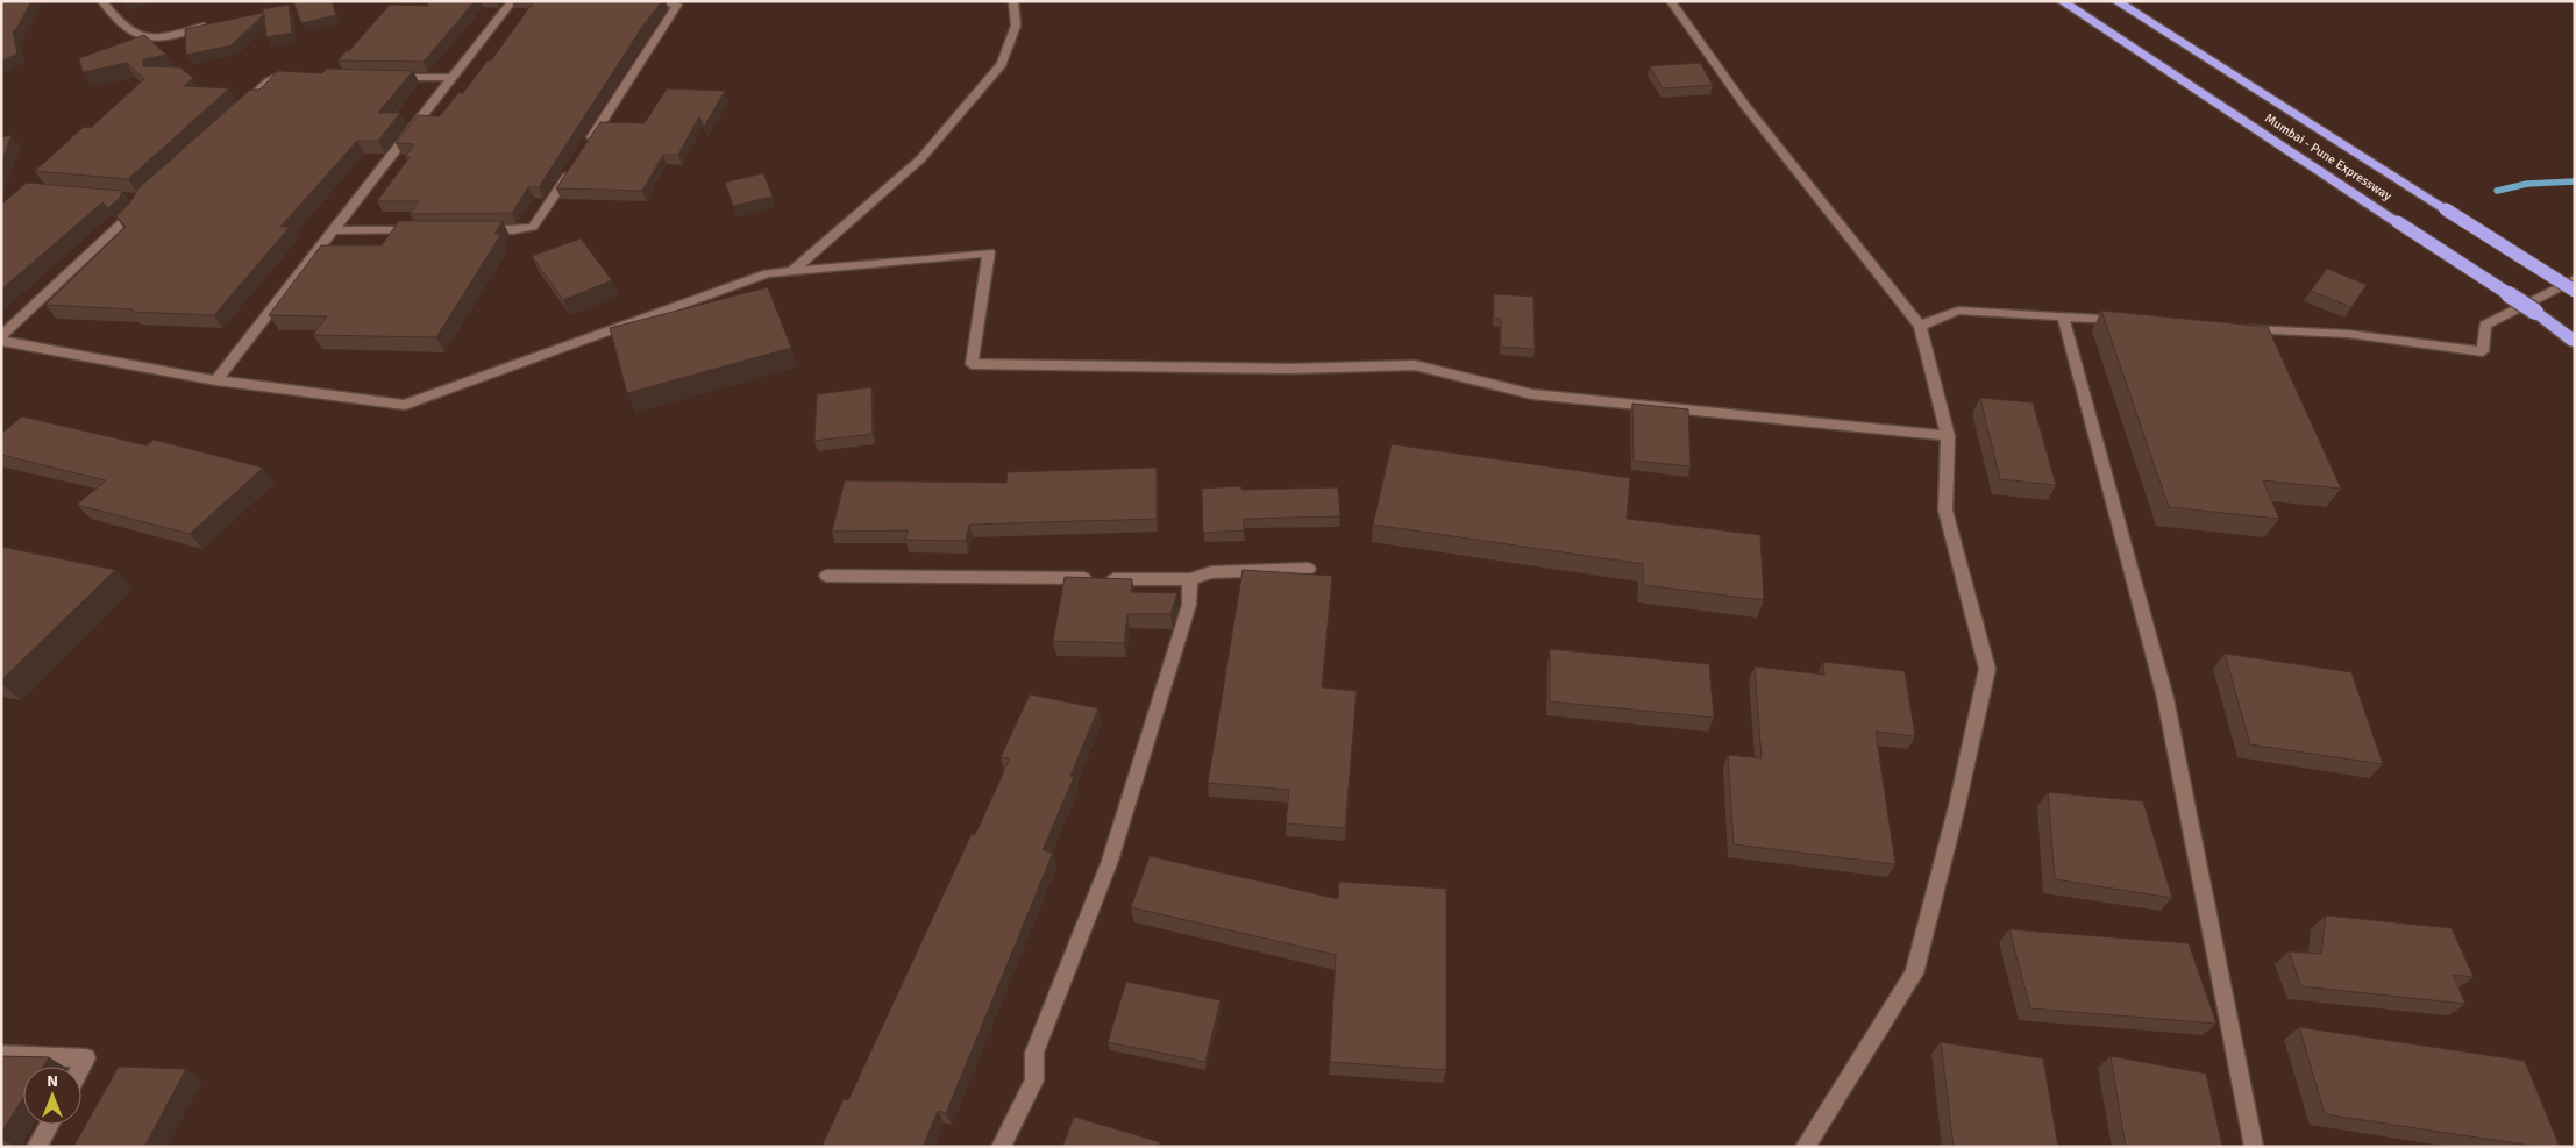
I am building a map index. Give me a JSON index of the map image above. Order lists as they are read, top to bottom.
{
  "streets": {
    "highway": ["Mumbai - Pune Expressway"]
  },
  "north": "top"
}
